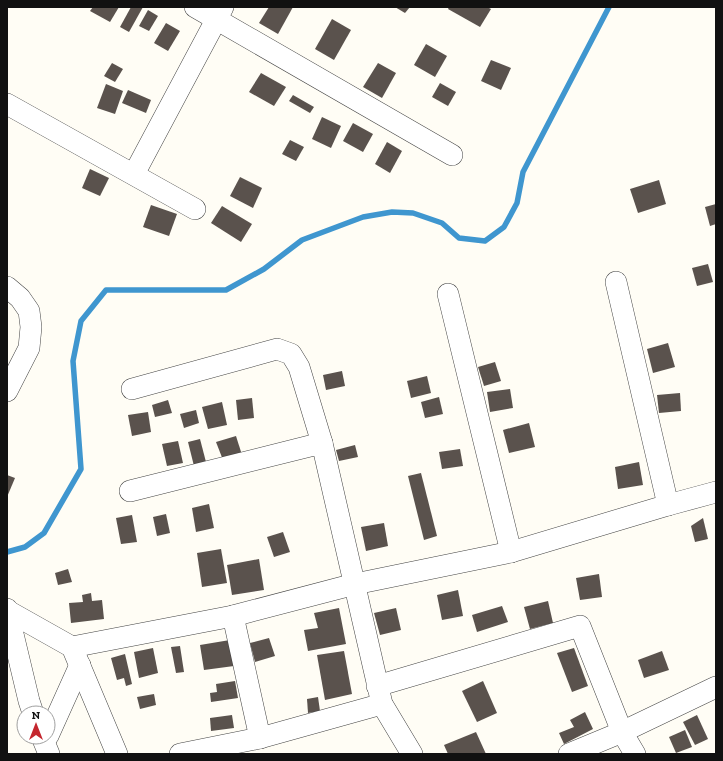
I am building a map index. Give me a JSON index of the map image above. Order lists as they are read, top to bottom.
{
  "north": "top"
}
